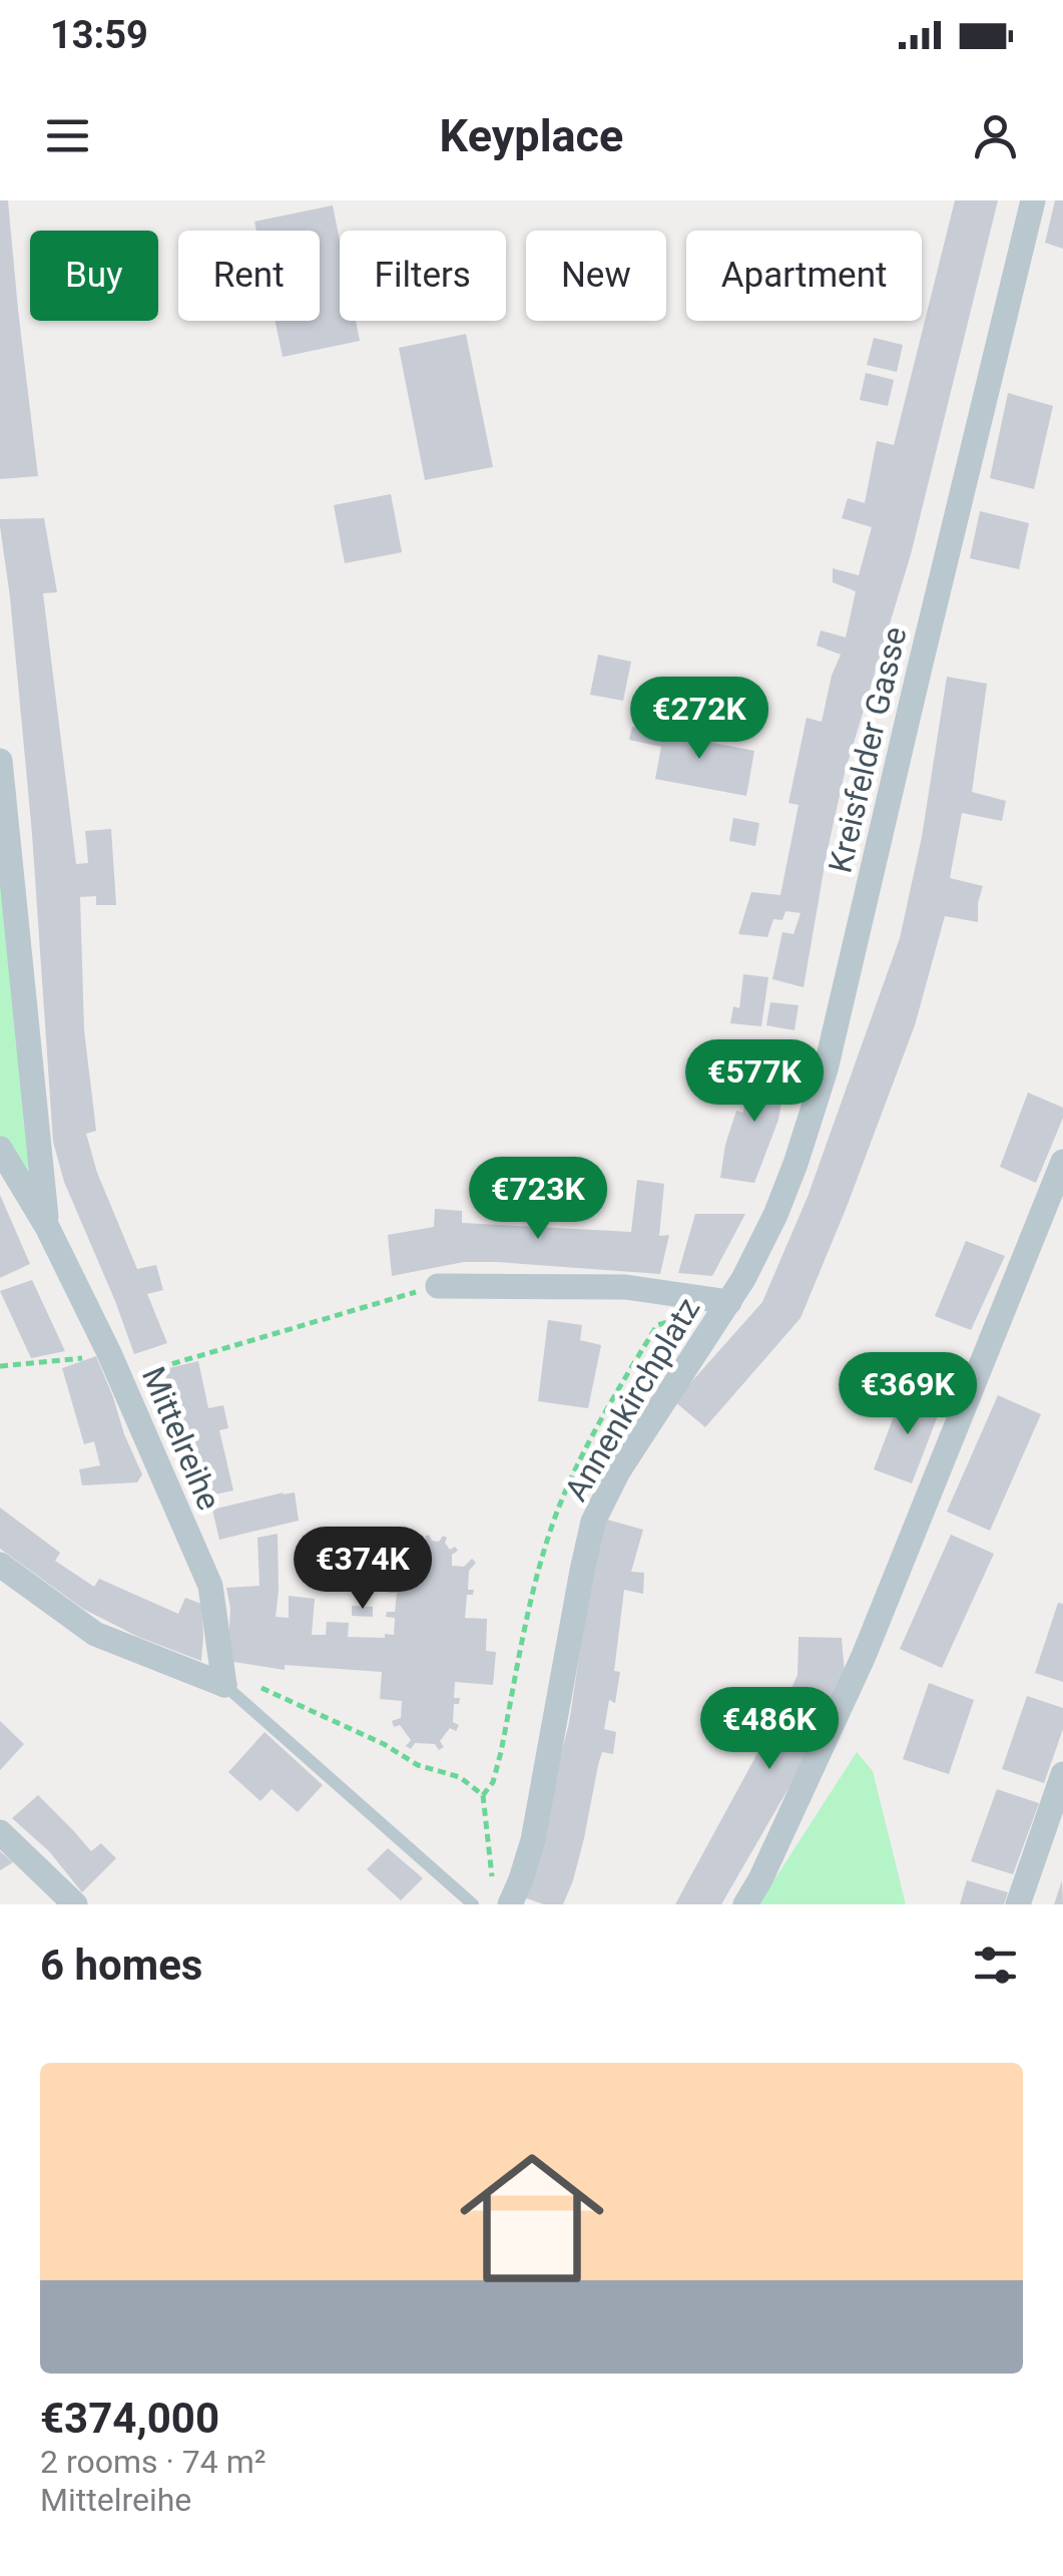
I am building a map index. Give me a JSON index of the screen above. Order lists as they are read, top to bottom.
{
  "streets": {
    "street": ["Kreisfelder Gasse", "Annenkirchplatz", "Mittelreihe"]
  },
  "crossings": [
    ["Kreisfelder Gasse", "Annenkirchplatz"]
  ],
  "page": {
    "status": "13:59",
    "header": "Keyplace",
    "chip": [
      "Buy",
      "Rent",
      "Filters",
      "New",
      "Apartment"
    ],
    "price": [
      "€272K",
      "€577K",
      "€723K",
      "€369K",
      "€374K",
      "€486K"
    ],
    "heading": "6 homes",
    "list": [
      {
        "name": "€374,000",
        "note": "2 rooms · 74 m² · Mittelreihe"
      }
    ]
  }
}
